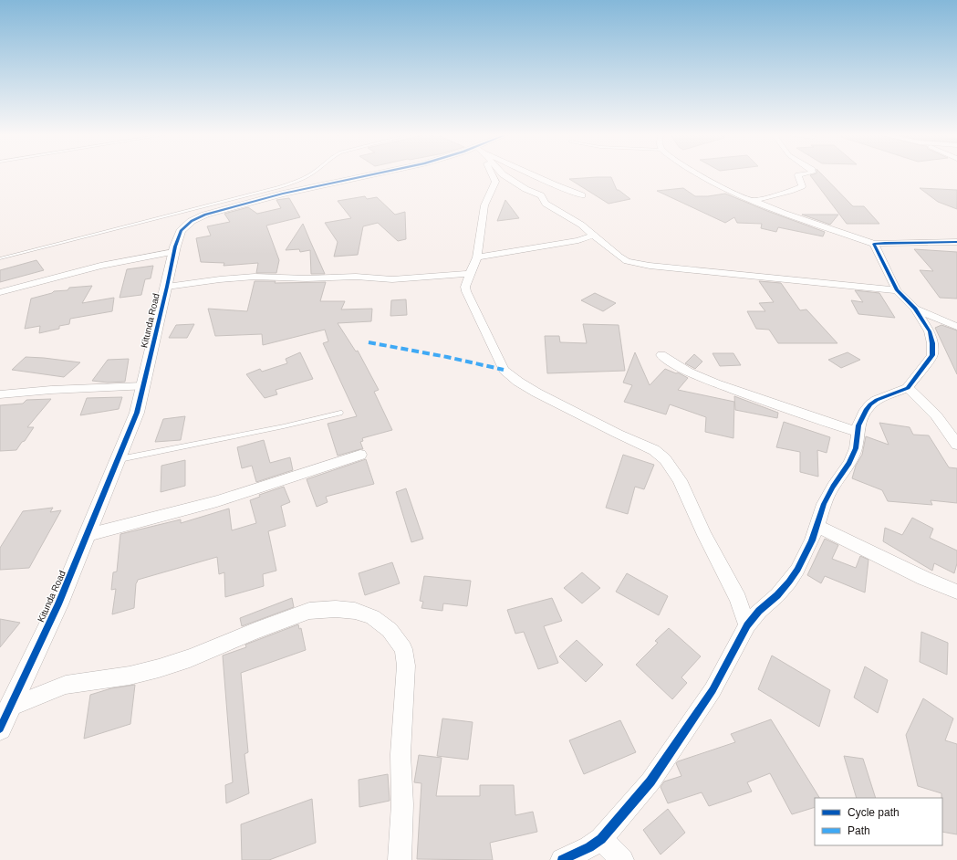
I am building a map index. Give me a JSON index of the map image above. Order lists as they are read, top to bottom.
{
  "streets": {
    "street": ["Kitunda Road"]
  },
  "legend": ["Cycle path", "Path"]
}
